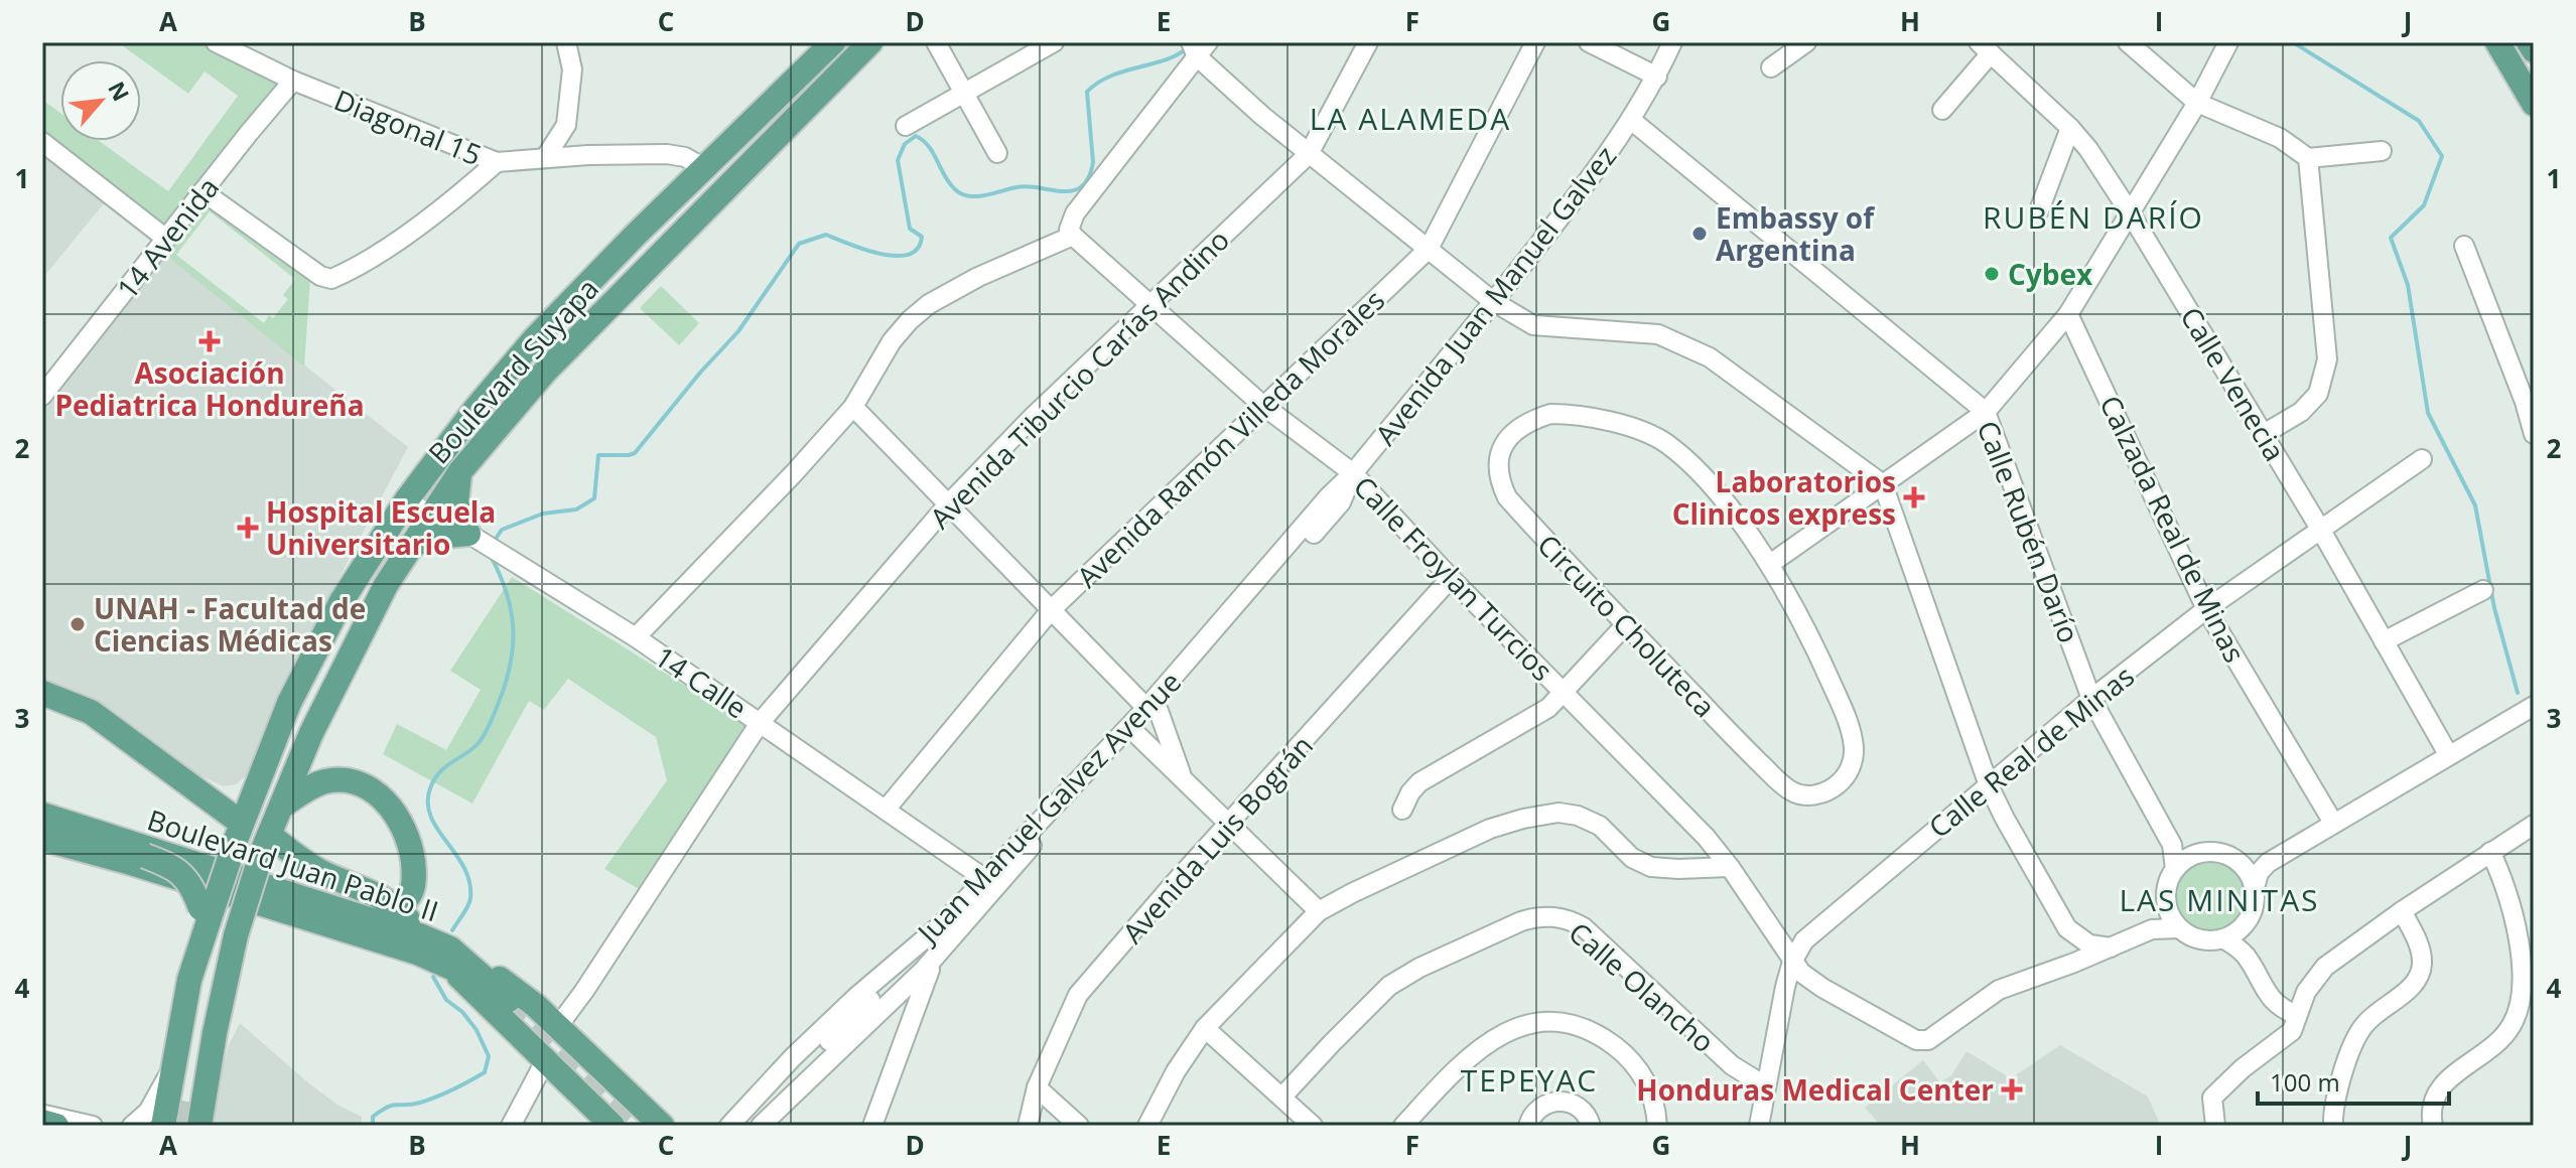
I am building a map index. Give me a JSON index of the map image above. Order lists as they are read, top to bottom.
{
  "streets": {
    "main road": ["Boulevard Suyapa", "Boulevard Juan Pablo II"],
    "street": [
      "Diagonal 15",
      "14 Avenida",
      "Avenida Juan Manuel Galvez",
      "Avenida Tiburcio Carías Andino",
      "Calle Venecia",
      "Avenida Ramón Villeda Morales",
      "Calzada Real de Minas",
      "Calle Rubén Darío",
      "Calle Froylan Turcios",
      "Circuito Choluteca",
      "14 Calle",
      "Calle Real de Minas",
      "Juan Manuel Galvez Avenue",
      "Avenida Luis Bográn",
      "Calle Olancho"
    ]
  },
  "crossings": [
    ["Diagonal 15", "14 Avenida"],
    ["Diagonal 15", "Boulevard Suyapa"],
    ["Avenida Juan Manuel Galvez", "Calle Rubén Darío"],
    ["Avenida Juan Manuel Galvez", "Calle Froylan Turcios"],
    ["Avenida Juan Manuel Galvez", "Juan Manuel Galvez Avenue"],
    ["Boulevard Suyapa", "14 Calle"],
    ["Avenida Tiburcio Carías Andino", "Calle Froylan Turcios"],
    ["Avenida Tiburcio Carías Andino", "14 Calle"],
    ["Calle Venecia", "Calle Real de Minas"],
    ["Avenida Ramón Villeda Morales", "Calle Froylan Turcios"],
    ["Avenida Ramón Villeda Morales", "14 Calle"],
    ["Calzada Real de Minas", "Calle Real de Minas"],
    ["Calle Rubén Darío", "Calle Real de Minas"],
    ["Calle Froylan Turcios", "Calle Real de Minas"],
    ["Calle Froylan Turcios", "Juan Manuel Galvez Avenue"],
    ["Calle Froylan Turcios", "Avenida Luis Bográn"],
    ["14 Calle", "Juan Manuel Galvez Avenue"],
    ["Calle Real de Minas", "Calle Olancho"]
  ],
  "districts": [
    "LA ALAMEDA",
    "RUBÉN DARÍO",
    "LAS MINITAS",
    "TEPEYAC"
  ],
  "places": {
    "other": ["Embassy of Argentina", "Cybex", "UNAH - Facultad de Ciencias Médicas"],
    "health": [
      "Asociación Pediatrica Hondureña",
      "Laboratorios Clinicos express",
      "Hospital Escuela Universitario",
      "Honduras Medical Center"
    ]
  },
  "scale_bar": "100 m",
  "north": "top right",
  "grid": {
    "columns": [
      "A",
      "B",
      "C",
      "D",
      "E",
      "F",
      "G",
      "H",
      "I",
      "J"
    ],
    "rows": [
      "1",
      "2",
      "3",
      "4"
    ]
  }
}
